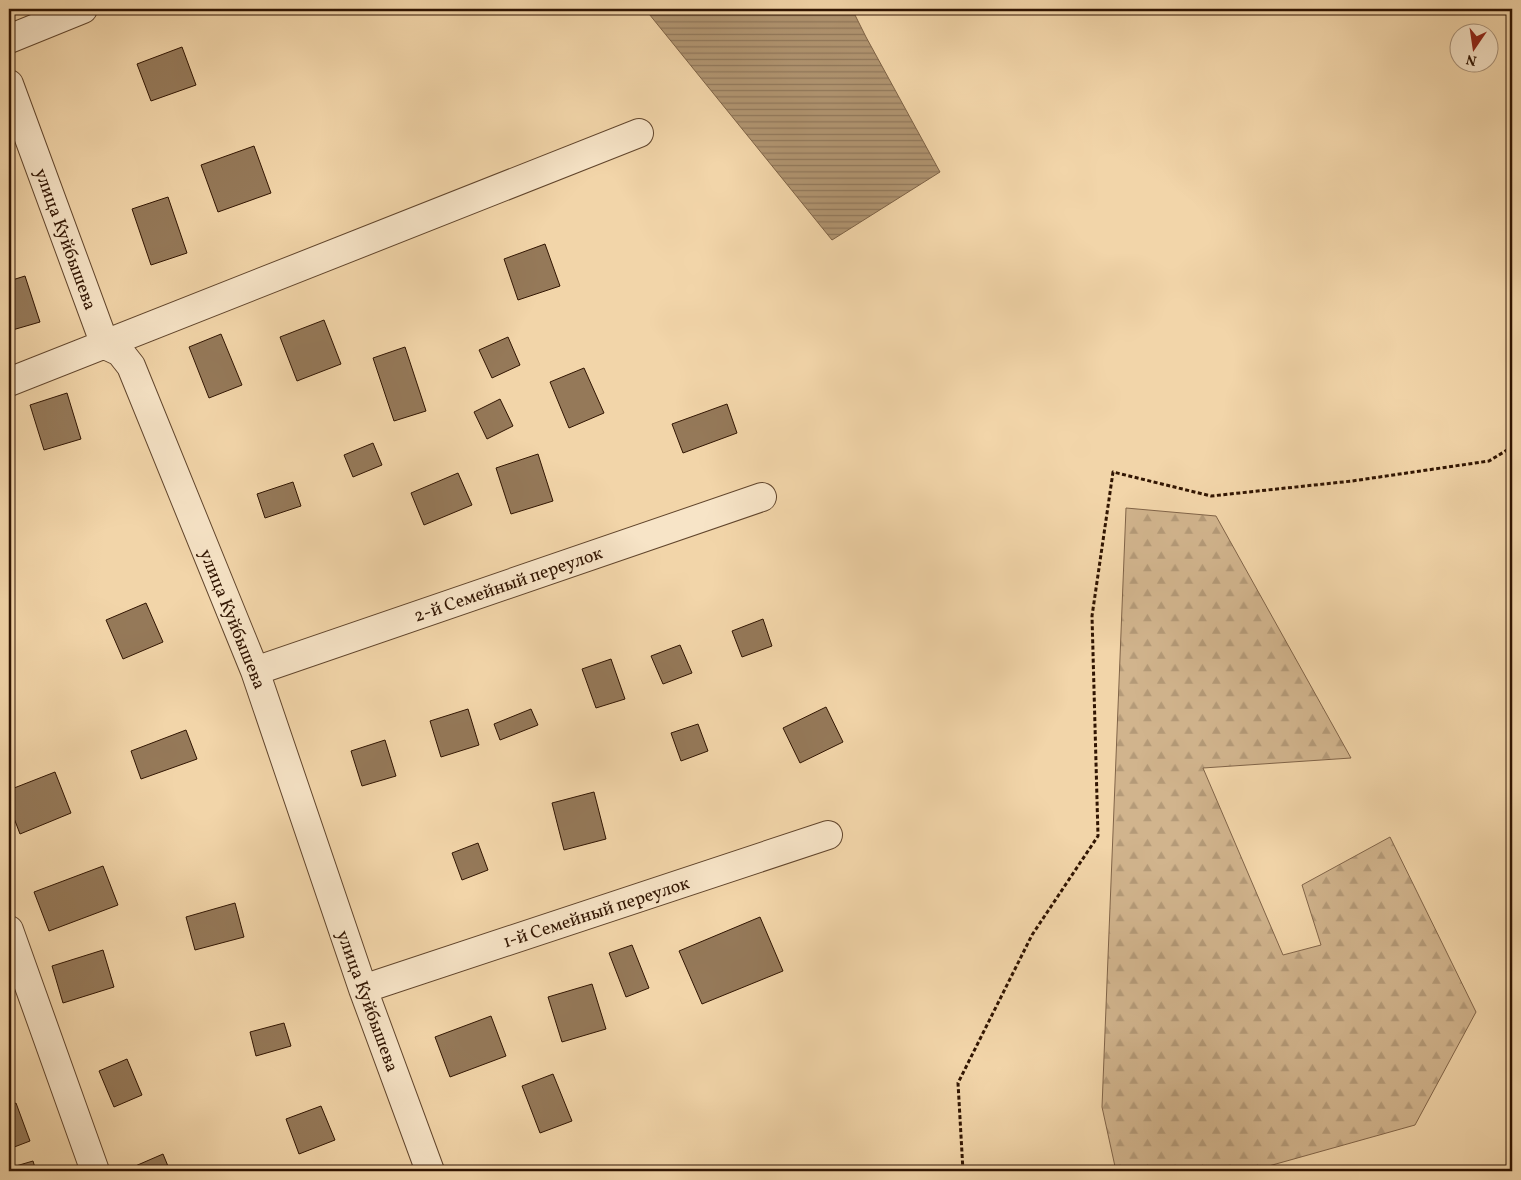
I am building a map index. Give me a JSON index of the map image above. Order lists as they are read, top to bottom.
{
  "streets": {
    "street": ["улица Куйбышева", "2-й Семейный переулок", "1-й Семейный переулок"]
  },
  "crossings": [
    ["улица Куйбышева", "2-й Семейный переулок"],
    ["улица Куйбышева", "1-й Семейный переулок"]
  ],
  "north": "bottom"
}
